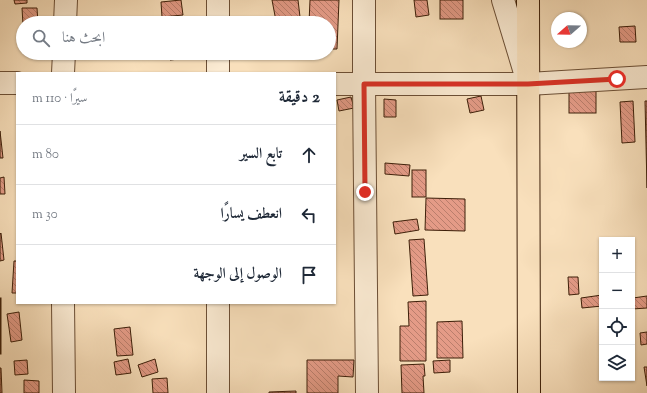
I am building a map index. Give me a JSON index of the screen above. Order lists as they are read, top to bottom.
{
  "north": "left",
  "page": {
    "search": "ابحث هنا",
    "heading": ["2 دقيقة", "سيرًا · 110 m"],
    "list": [
      ["تابع السير", "80 m"],
      ["انعطف يسارًا", "30 m"],
      "الوصول إلى الوجهة"
    ],
    "map_buttons": ["+", "−"]
  }
}
